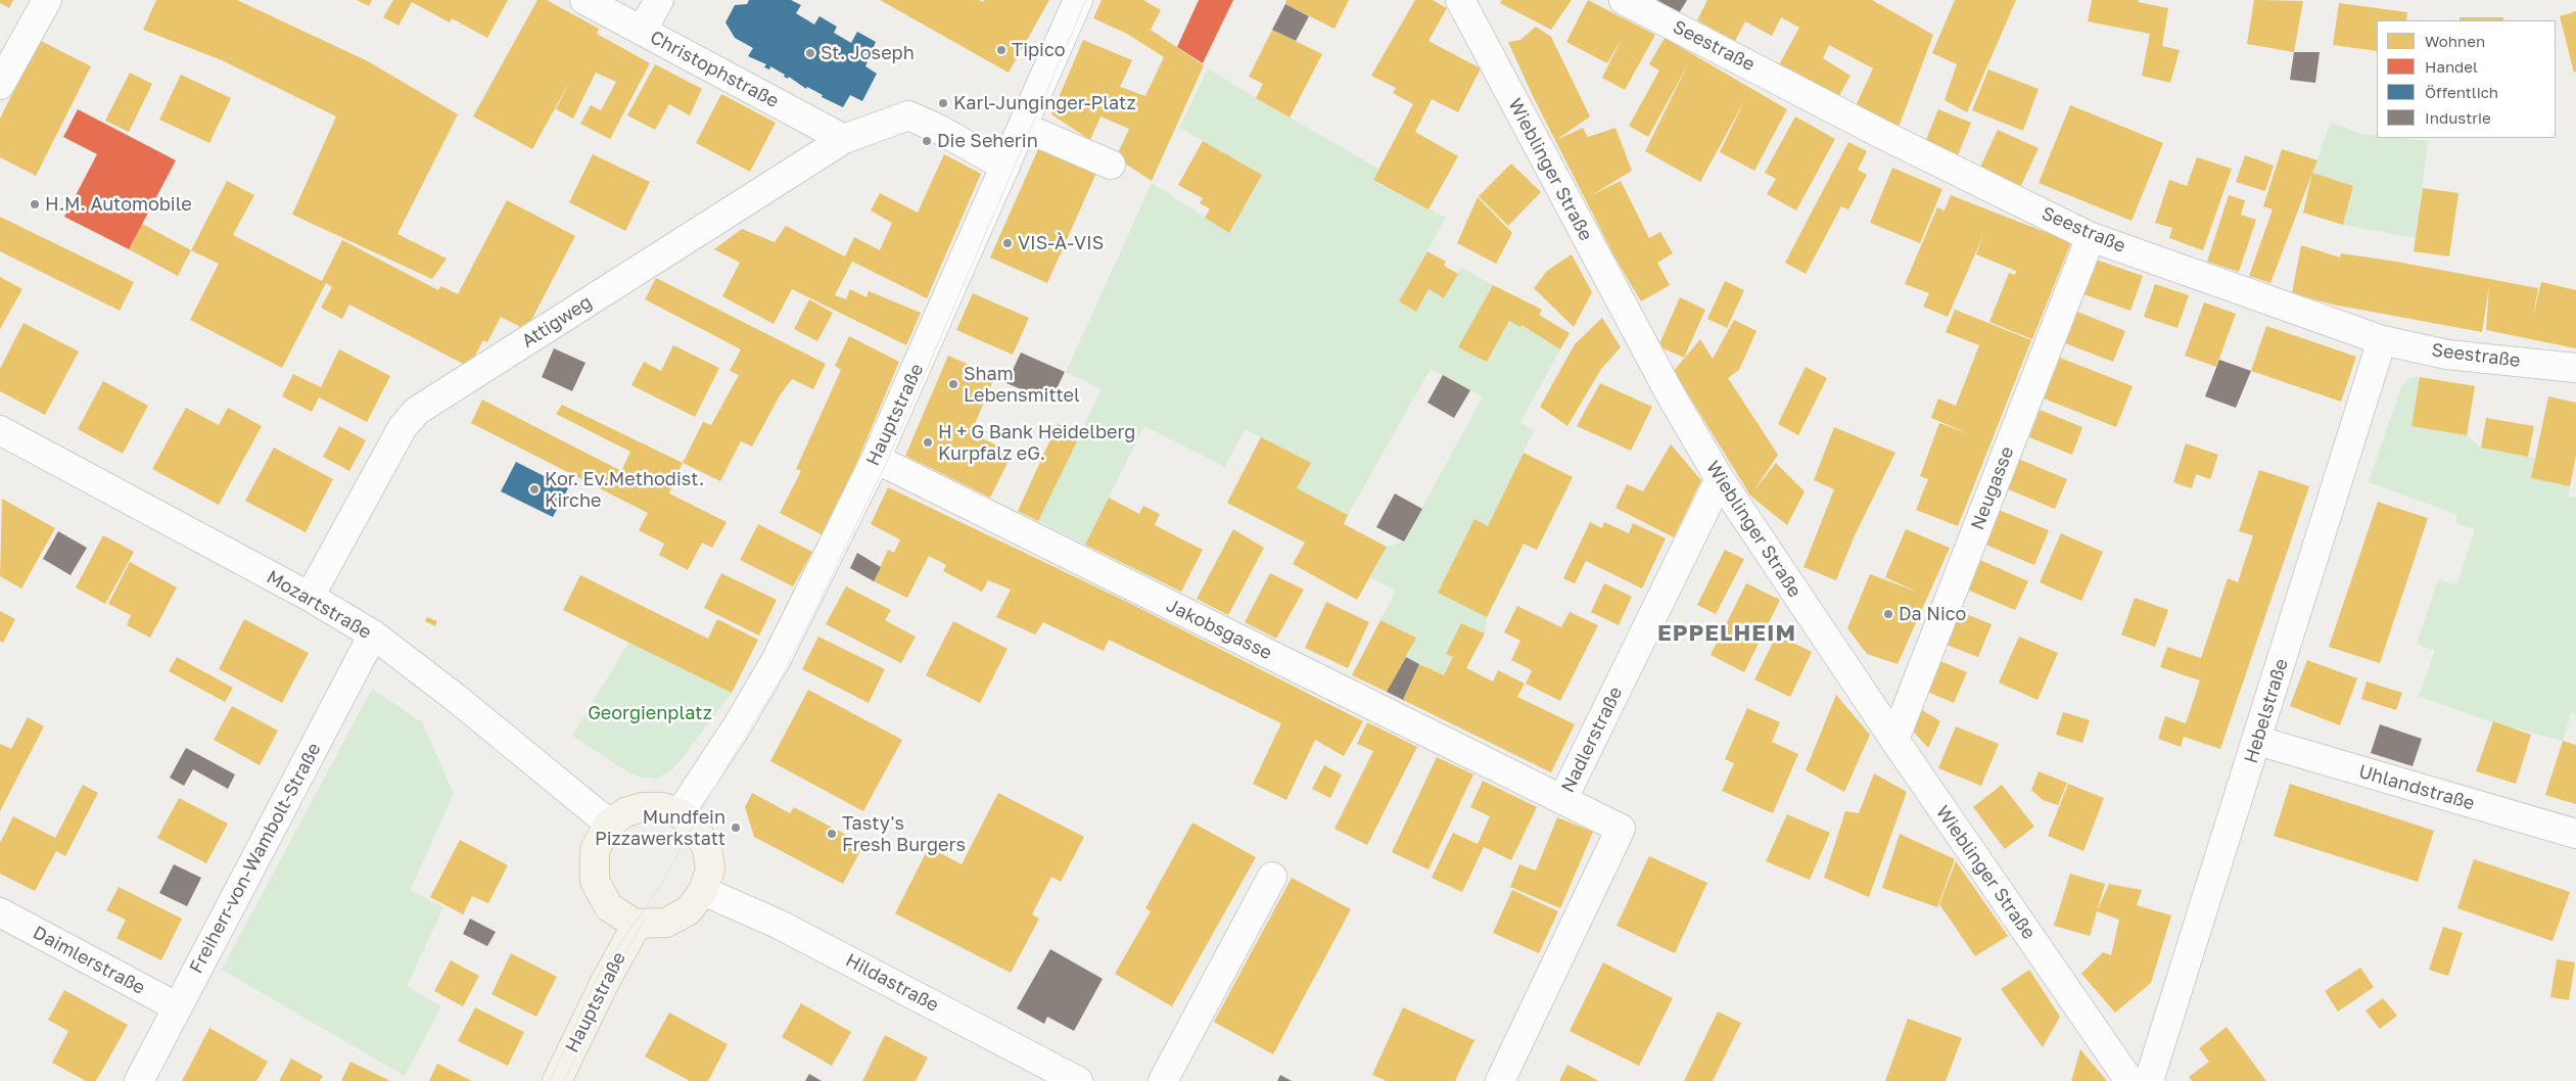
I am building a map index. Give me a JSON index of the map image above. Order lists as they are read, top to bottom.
{
  "streets": {
    "main road": ["Hauptstraße"],
    "street": [
      "Seestraße",
      "Christophstraße",
      "Wieblinger Straße",
      "Attigweg",
      "Neugasse",
      "Mozartstraße",
      "Jakobsgasse",
      "Hebelstraße",
      "Nadlerstraße",
      "Uhlandstraße",
      "Freiherr-von-Wambolt-Straße",
      "Daimlerstraße",
      "Hildastraße"
    ]
  },
  "crossings": [
    ["Seestraße", "Neugasse"],
    ["Seestraße", "Hebelstraße"],
    ["Christophstraße", "Attigweg"],
    ["Wieblinger Straße", "Neugasse"],
    ["Wieblinger Straße", "Nadlerstraße"],
    ["Attigweg", "Hauptstraße"],
    ["Attigweg", "Mozartstraße"],
    ["Hauptstraße", "Mozartstraße"],
    ["Hauptstraße", "Jakobsgasse"],
    ["Hauptstraße", "Hildastraße"],
    ["Mozartstraße", "Freiherr-von-Wambolt-Straße"],
    ["Mozartstraße", "Hildastraße"],
    ["Jakobsgasse", "Nadlerstraße"],
    ["Hebelstraße", "Uhlandstraße"],
    ["Freiherr-von-Wambolt-Straße", "Daimlerstraße"]
  ],
  "districts": ["EPPELHEIM"],
  "parks": ["Georgienplatz"],
  "places": [
    "Tipico",
    "St. Joseph",
    "Karl-Junginger-Platz",
    "Die Seherin",
    "H.M. Automobile",
    "VIS-À-VIS",
    "Sham Lebensmittel",
    "H + G Bank Heidelberg Kurpfalz eG.",
    "Kor. Ev.Methodist. Kirche",
    "Da Nico",
    "Mundfein Pizzawerkstatt",
    "Tasty's Fresh Burgers"
  ],
  "legend": [
    "Wohnen",
    "Handel",
    "Öffentlich",
    "Industrie"
  ]
}
